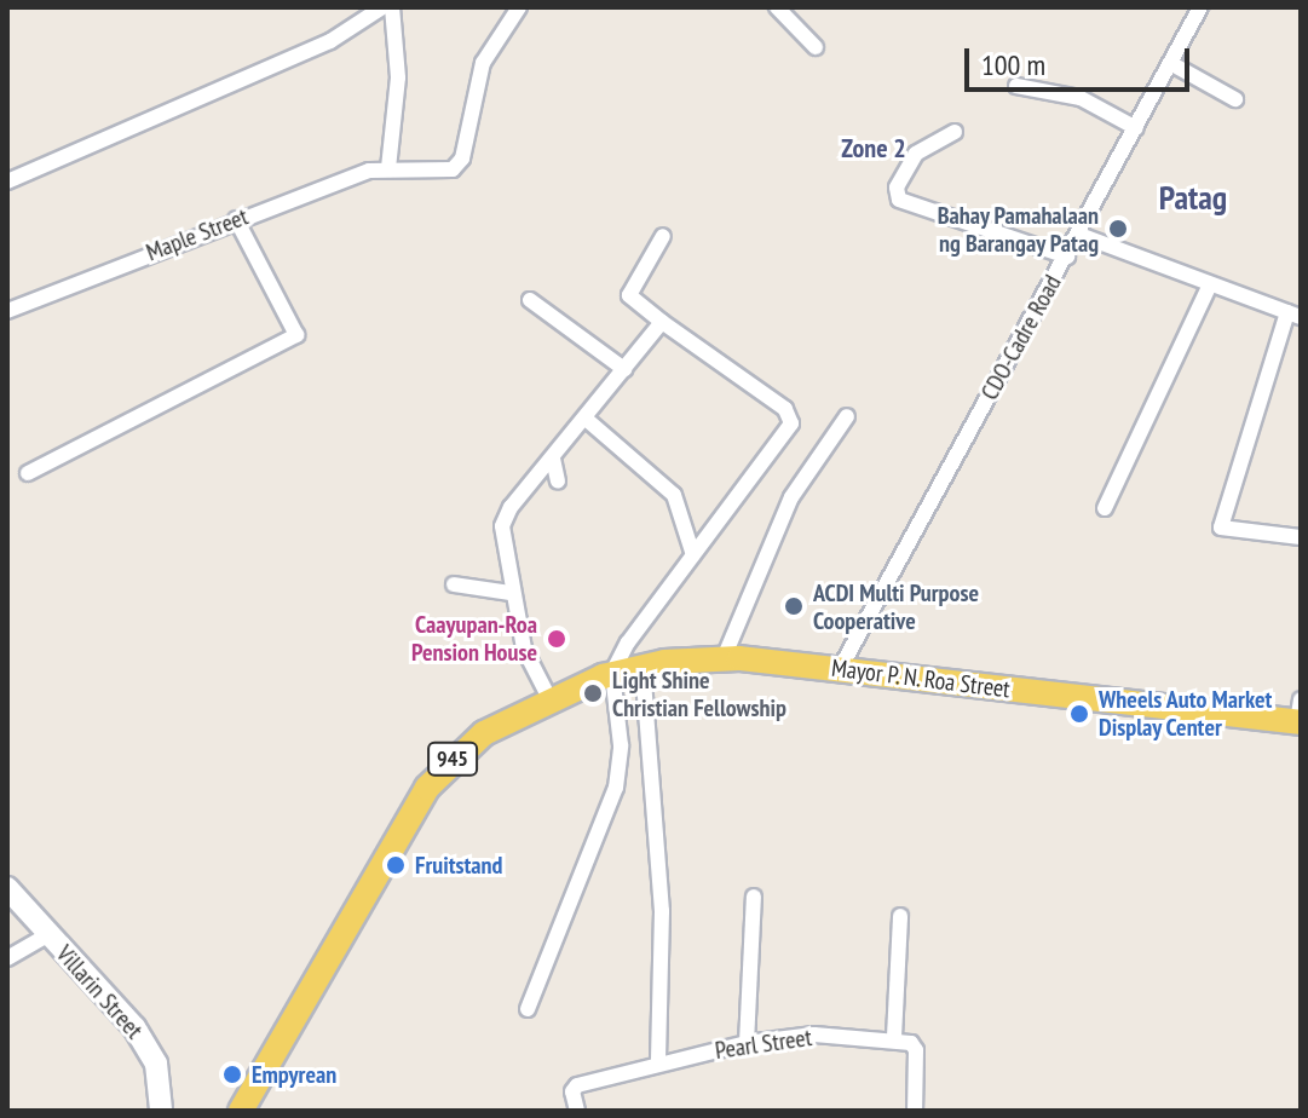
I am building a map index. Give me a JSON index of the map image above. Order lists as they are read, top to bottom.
{
  "streets": {
    "main road": ["Mayor P. N. Roa Street", "945", "Villarin Street"],
    "street": ["Maple Street", "CDO-Cadre Road", "Pearl Street"]
  },
  "crossings": [
    ["CDO-Cadre Road", "Mayor P. N. Roa Street"]
  ],
  "districts": ["Zone 2", "Patag"],
  "places": [
    "Bahay Pamahalaan ng Barangay Patag",
    "ACDI Multi Purpose Cooperative",
    "Caayupan-Roa Pension House",
    "Light Shine Christian Fellowship",
    "Wheels Auto Market Display Center",
    "Fruitstand",
    "Empyrean"
  ],
  "scale_bar": "100 m"
}
